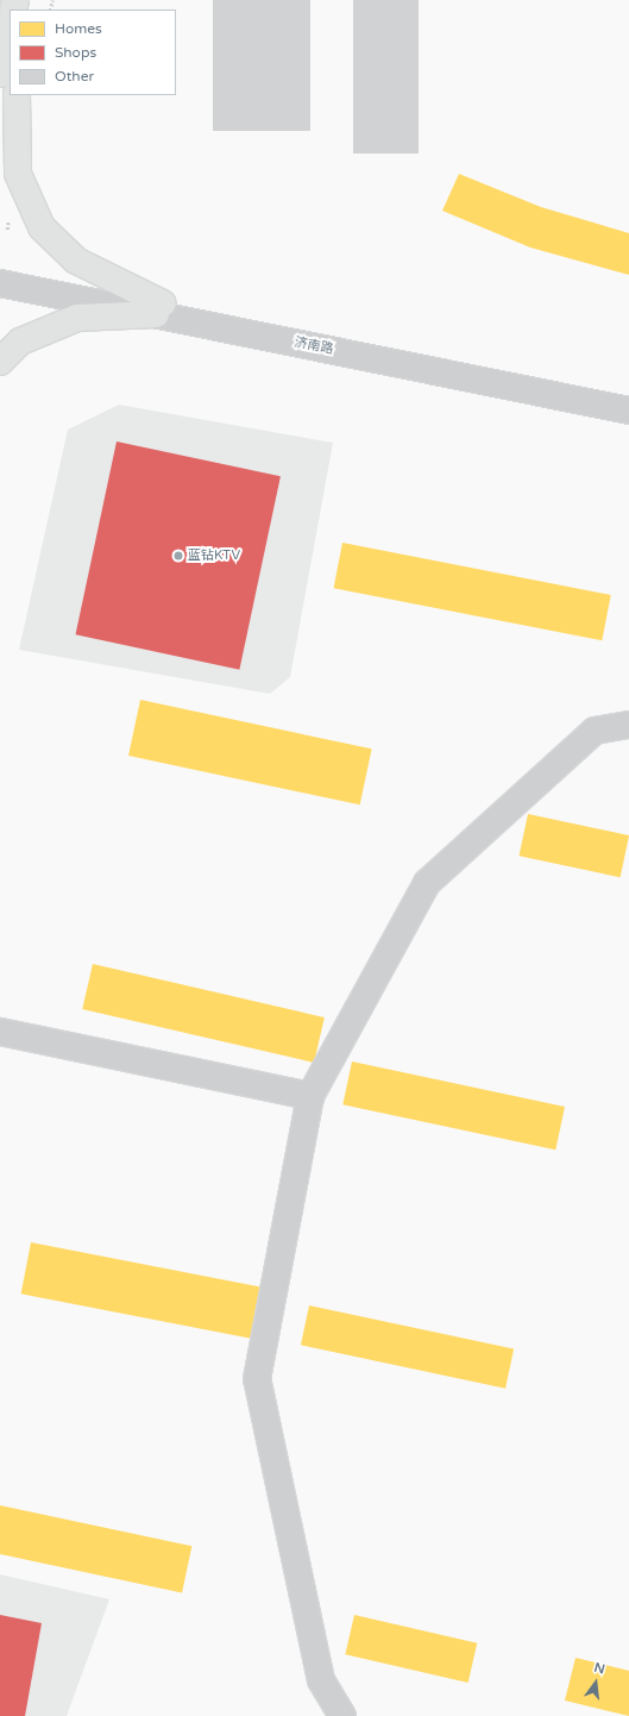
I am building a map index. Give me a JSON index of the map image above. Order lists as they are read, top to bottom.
{
  "streets": {
    "street": ["济南路"]
  },
  "places": ["蓝钻KTV"],
  "legend": ["Homes", "Shops", "Other"],
  "north": "top"
}
